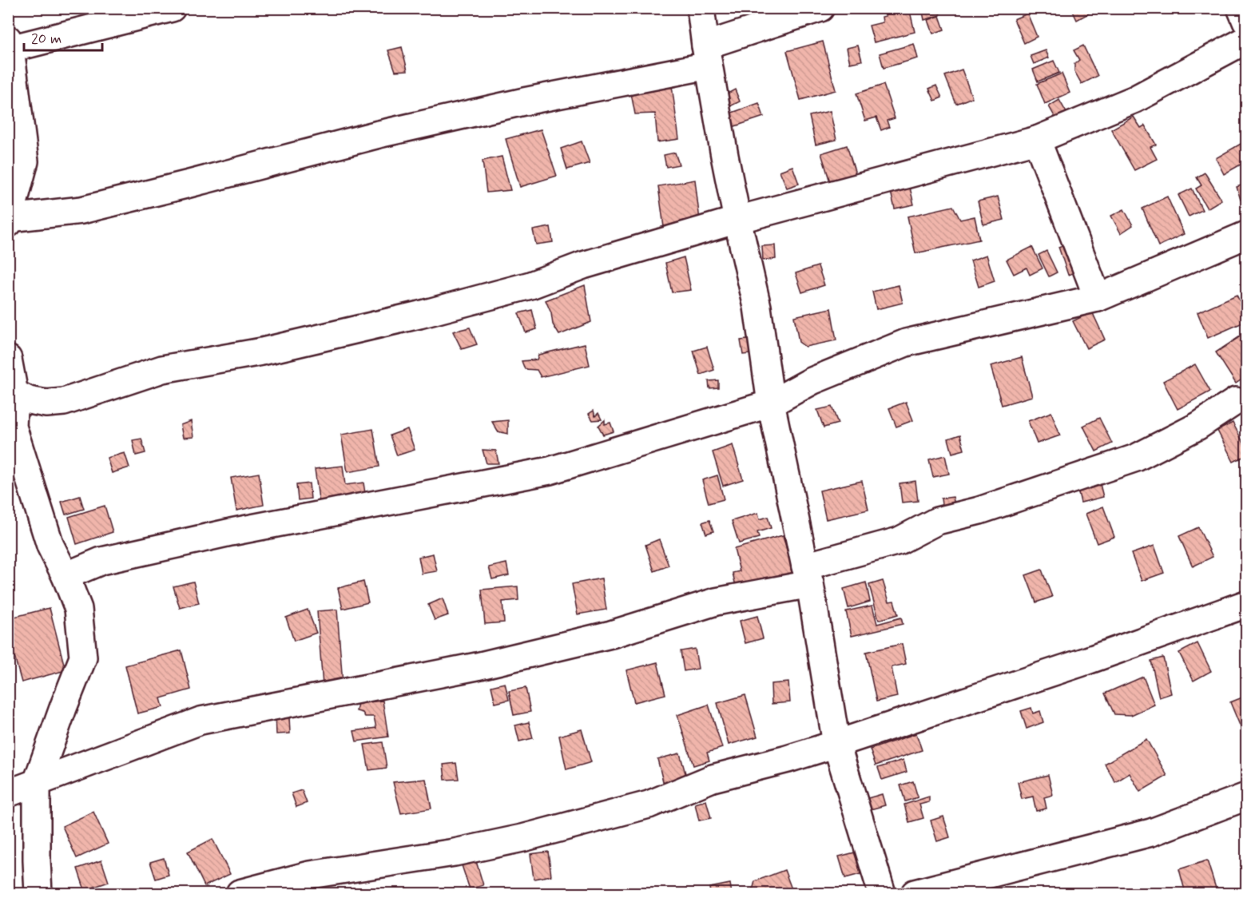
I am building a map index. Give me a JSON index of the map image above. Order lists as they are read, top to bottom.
{
  "scale_bar": "20 m"
}
